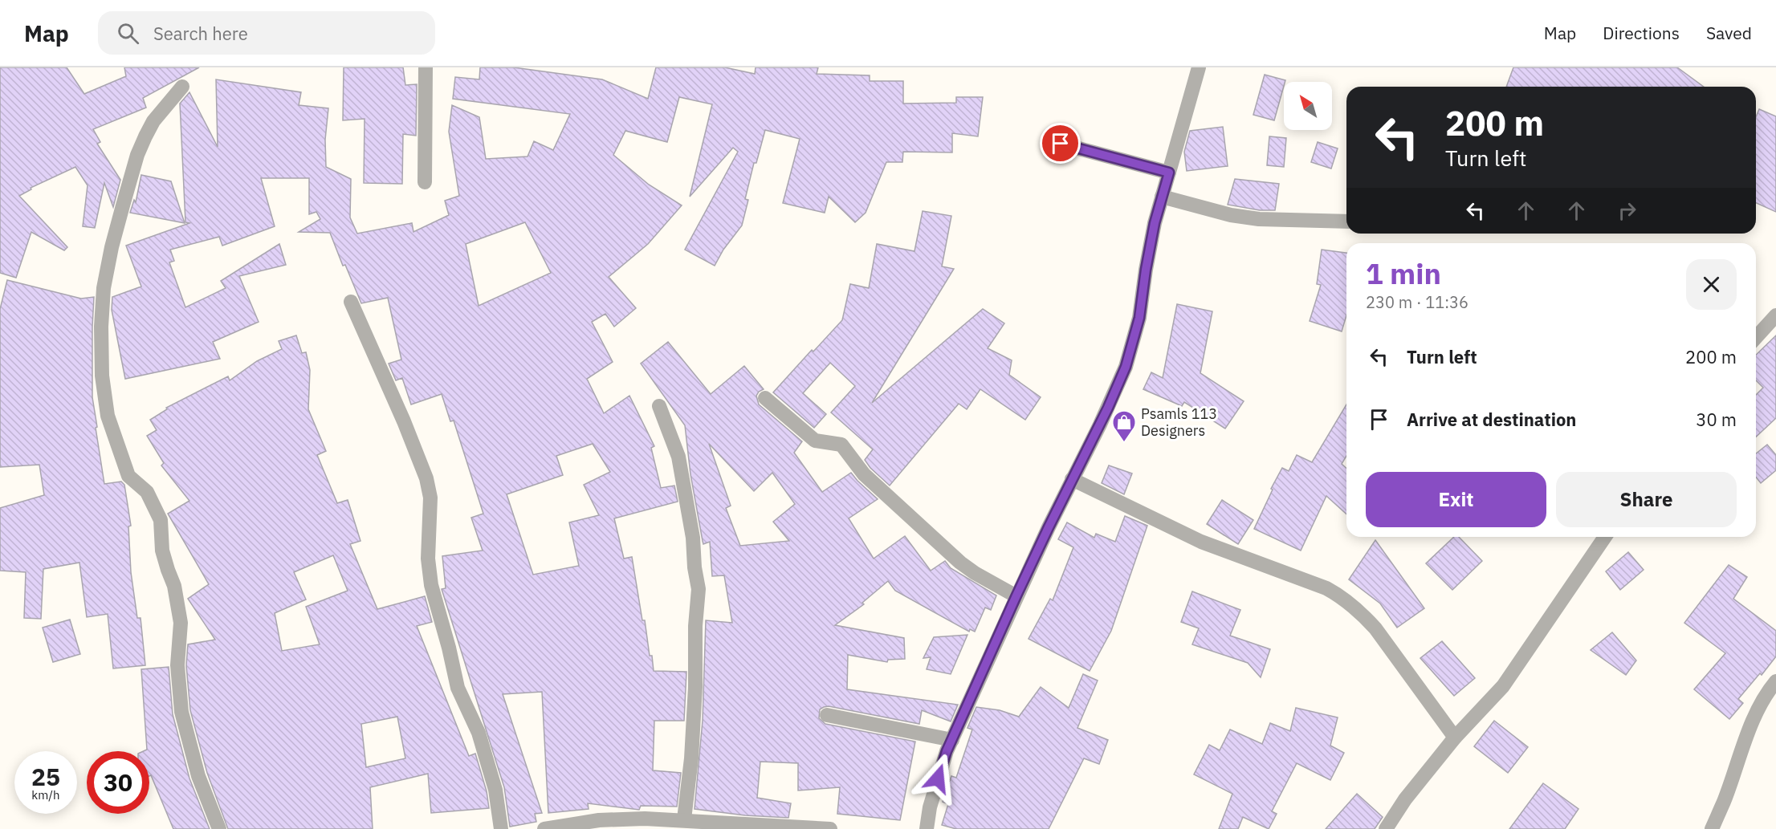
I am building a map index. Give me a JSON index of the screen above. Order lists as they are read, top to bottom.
{
  "places": {
    "shop": ["Psamls 113 Designers"]
  },
  "north": "top left",
  "page": {
    "header": "Map",
    "search": "Search here",
    "nav": ["Map", "Directions", "Saved"],
    "turn": ["200 m", "Turn left"],
    "heading": ["1 min", "230 m · 11:36"],
    "list": [
      {
        "name": "Turn left",
        "value": "200 m"
      },
      {
        "name": "Arrive at destination",
        "value": "30 m"
      }
    ],
    "buttons": ["Exit", "Share"],
    "speed": "25 km/h",
    "limit": "30"
  }
}
